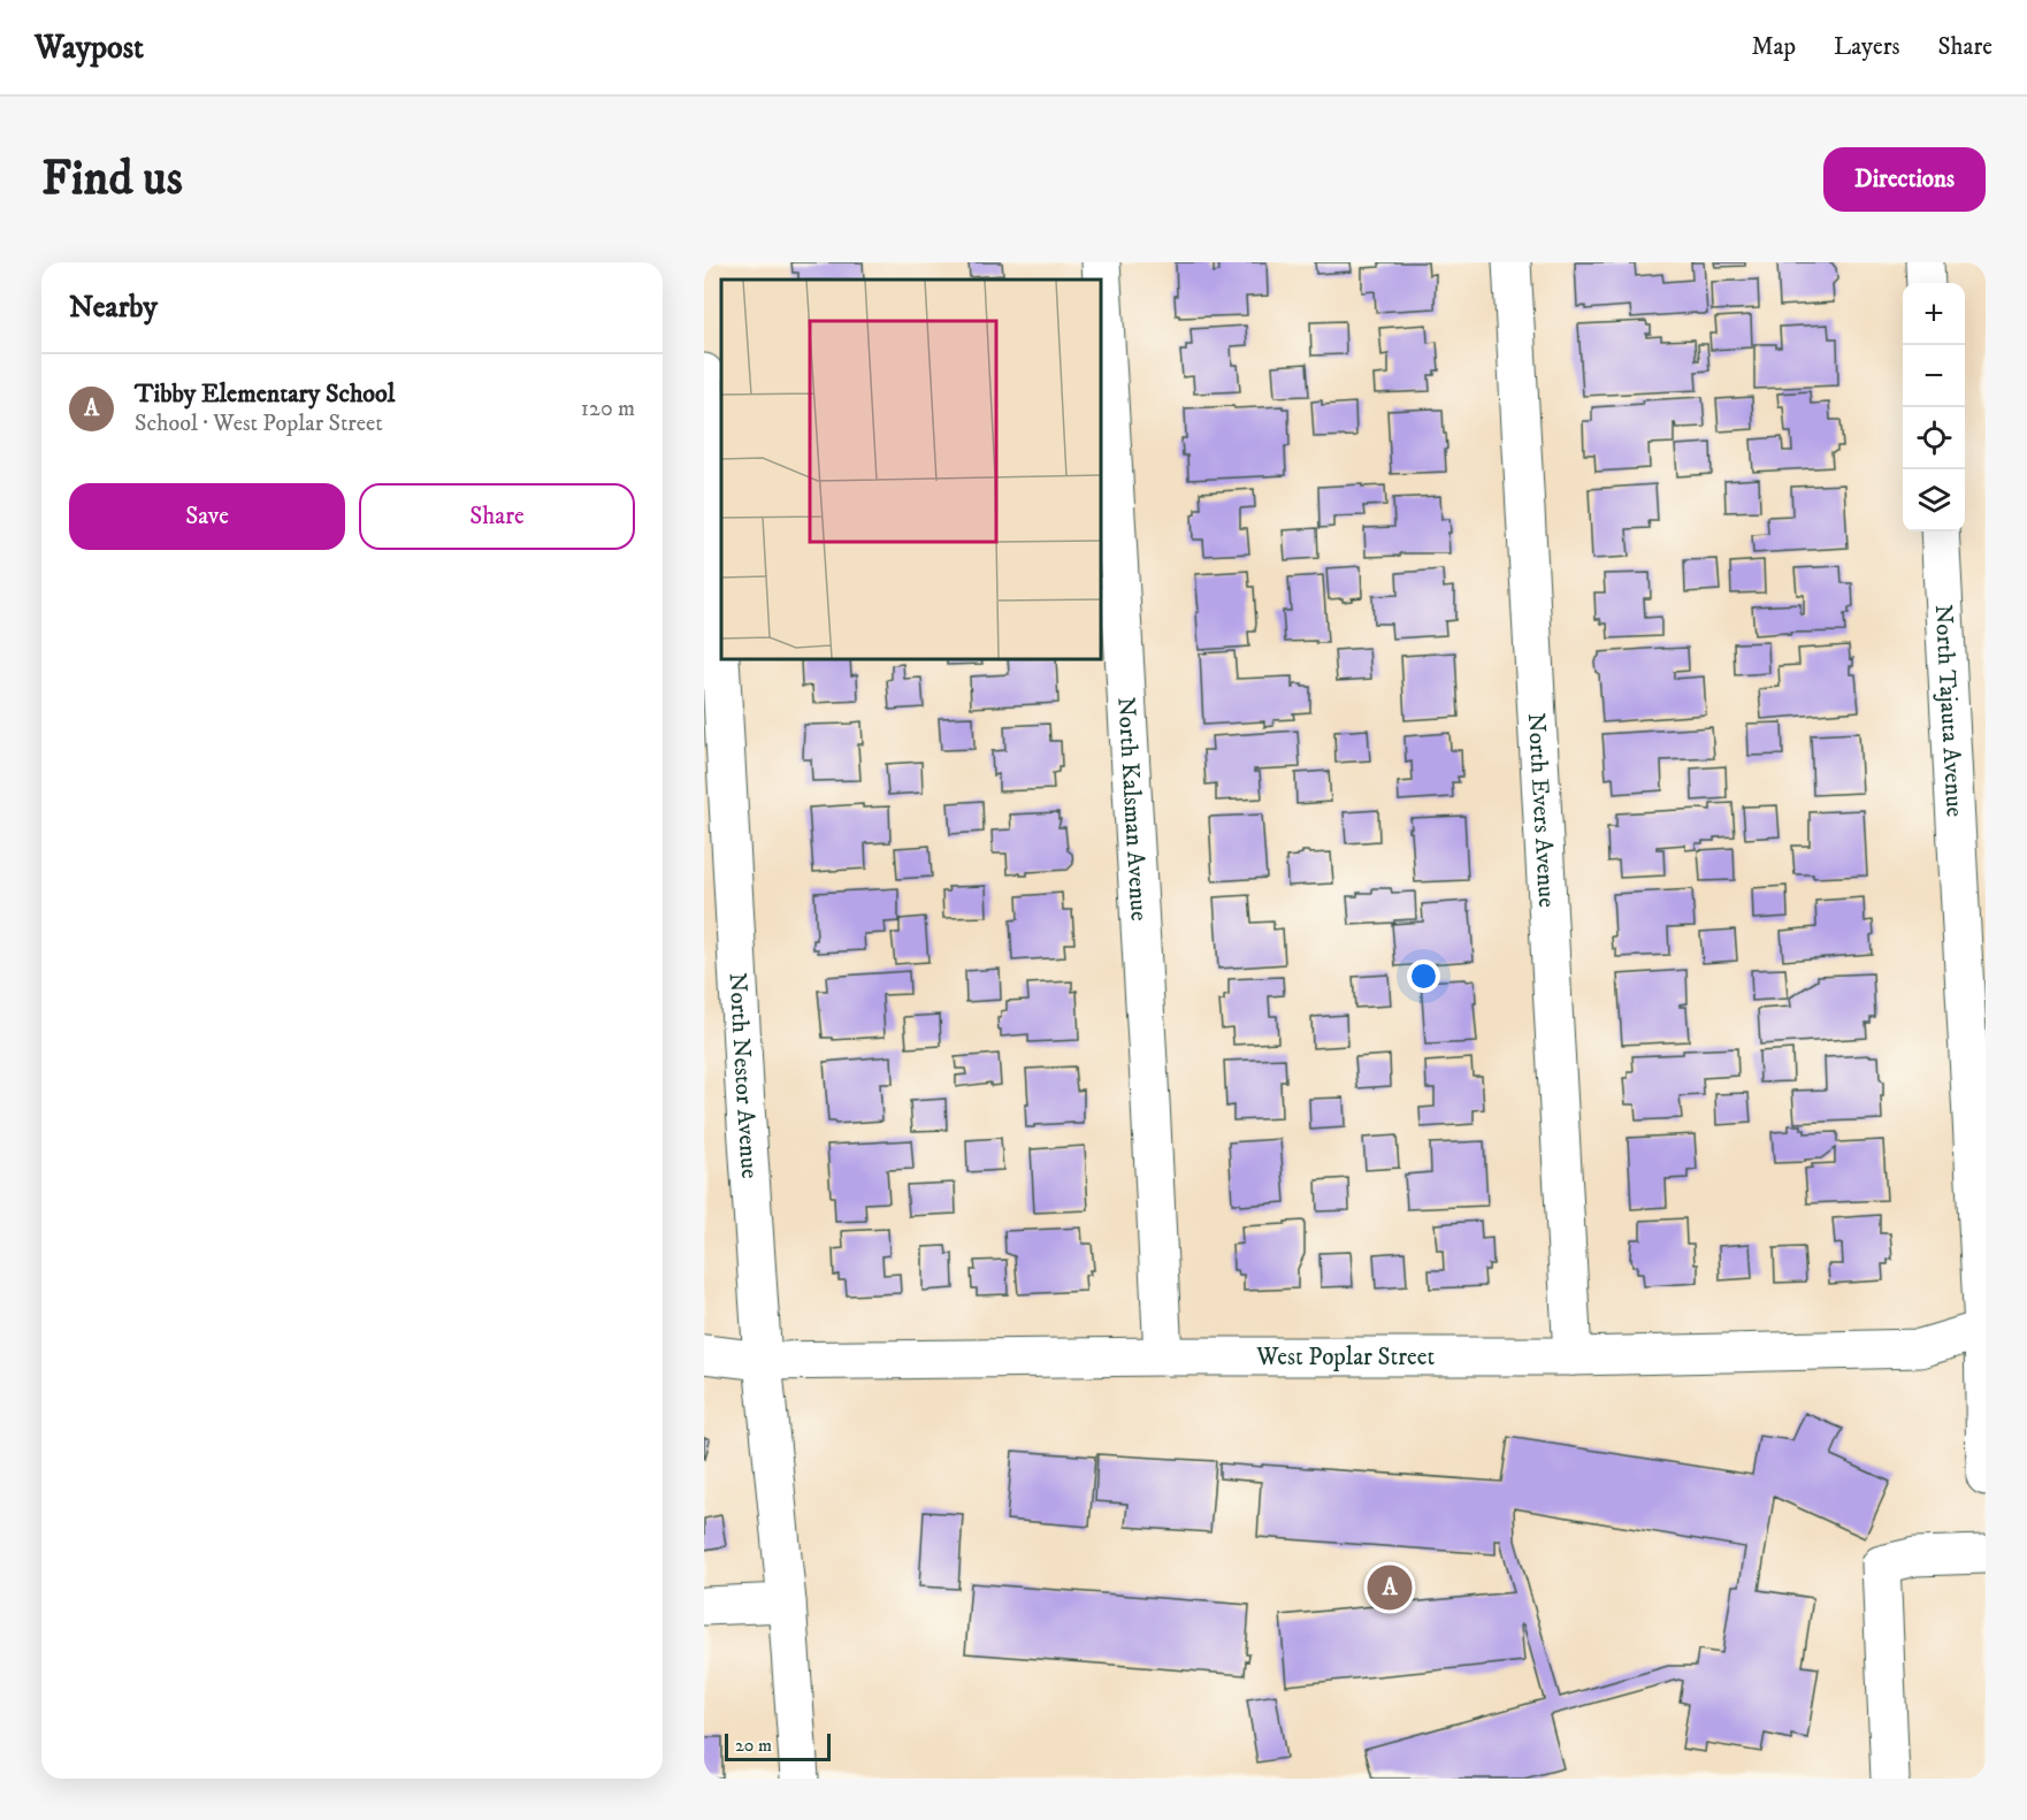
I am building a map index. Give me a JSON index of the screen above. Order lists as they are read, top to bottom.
{
  "streets": {
    "street": [
      "North Tajauta Avenue",
      "North Kalsman Avenue",
      "North Evers Avenue",
      "North Nestor Avenue",
      "West Poplar Street"
    ]
  },
  "crossings": [
    ["North Tajauta Avenue", "West Poplar Street"],
    ["North Kalsman Avenue", "West Poplar Street"],
    ["North Evers Avenue", "West Poplar Street"],
    ["North Nestor Avenue", "West Poplar Street"]
  ],
  "scale_bar": "20 m",
  "page": {
    "header": "Waypost",
    "nav": ["Map", "Layers", "Share"],
    "buttons": [
      "Directions",
      ["Save", "Share"]
    ],
    "title": "Find us",
    "heading": "Nearby",
    "map_buttons": ["+", "−"],
    "list": [
      {
        "mark": "A",
        "name": "Tibby Elementary School",
        "note": "School · West Poplar Street",
        "value": "120 m"
      }
    ],
    "pins": "A",
    "scale": "20 m"
  }
}
